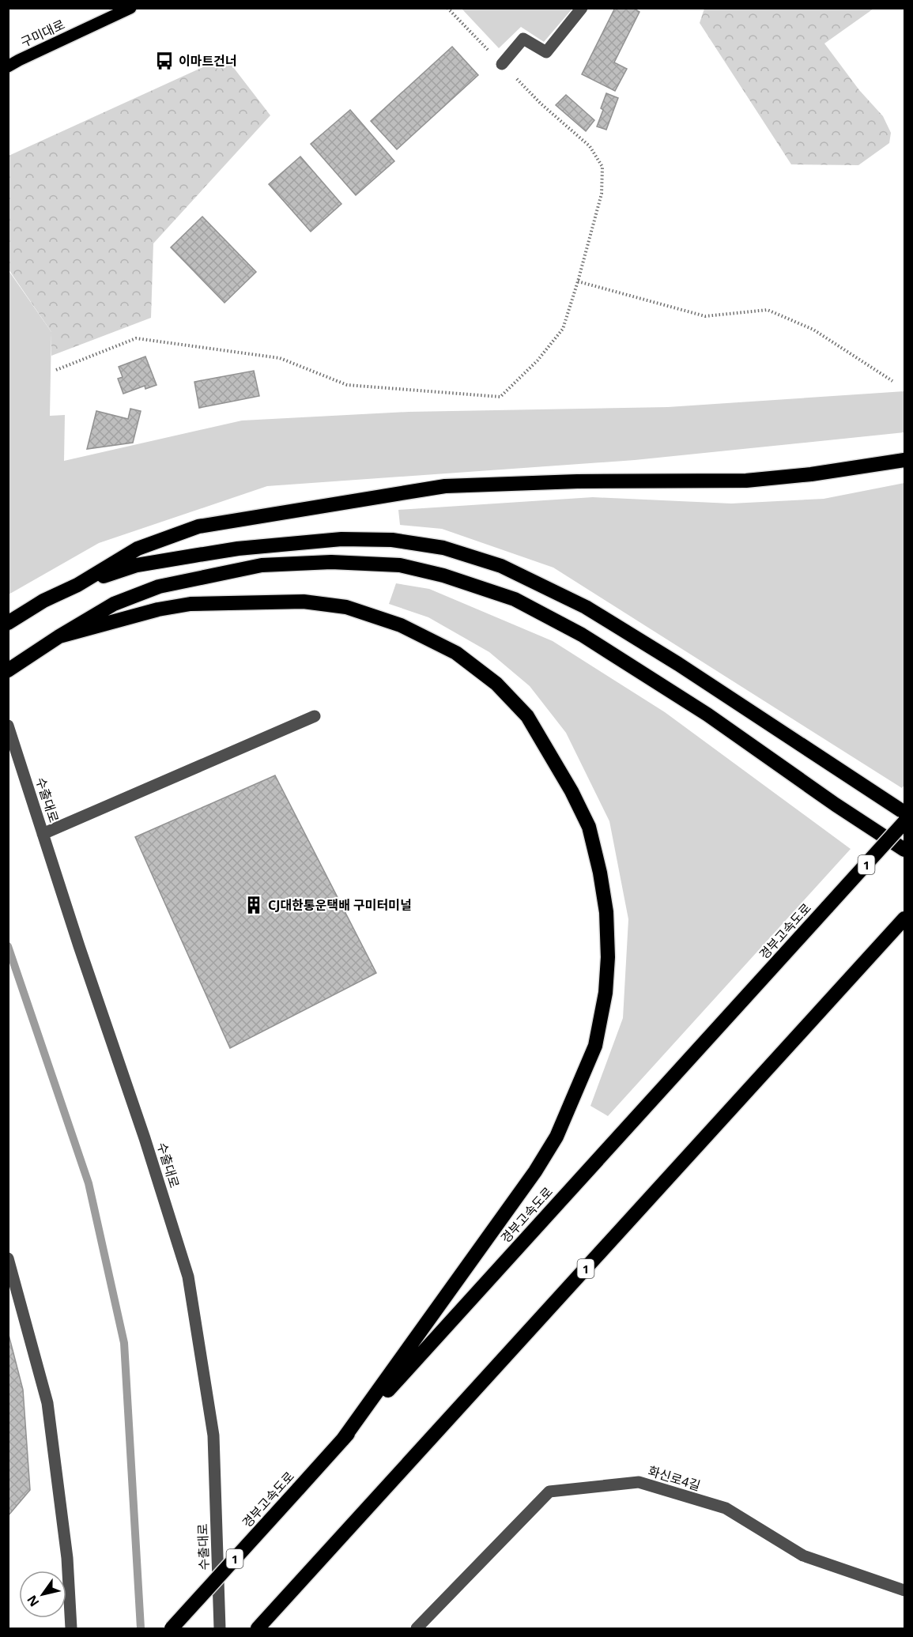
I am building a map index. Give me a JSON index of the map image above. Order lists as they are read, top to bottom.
{
  "streets": {
    "highway": ["1", "경부고속도로"],
    "main road": ["구미대로"],
    "street": ["수출대로", "화신로4길"]
  },
  "places": {
    "bus stop": ["이마트건너"],
    "building": ["CJ대한통운택배 구미터미널"]
  },
  "north": "bottom left"
}
